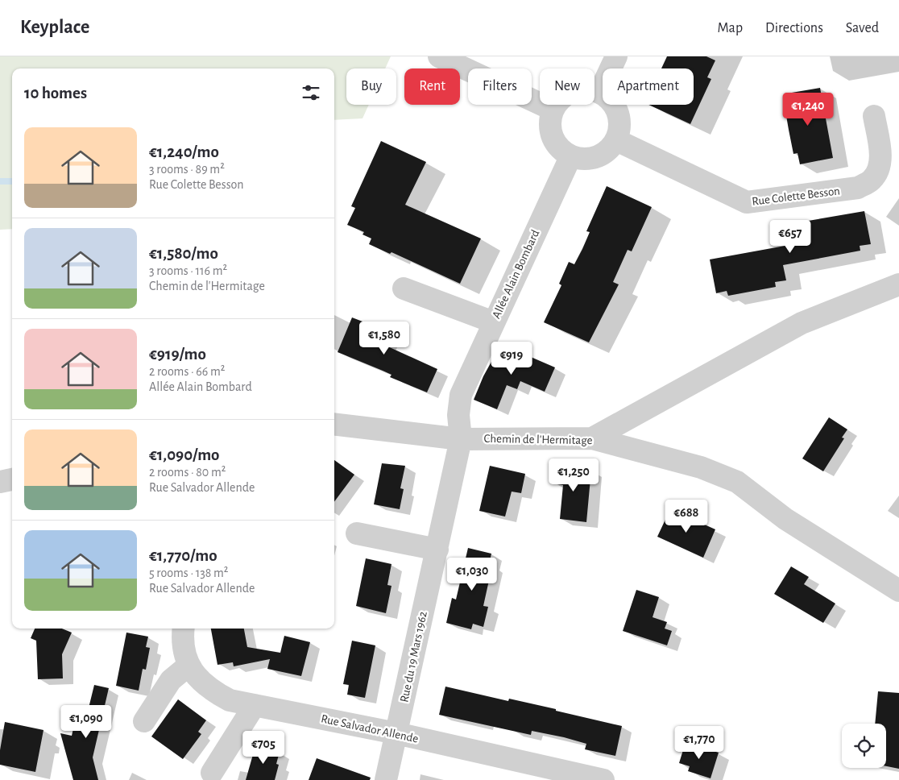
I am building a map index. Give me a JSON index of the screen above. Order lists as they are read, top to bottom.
{
  "streets": {
    "street": [
      "Rue Colette Besson",
      "Allée Alain Bombard",
      "Chemin de l'Hermitage",
      "Rue du 19 Mars 1962",
      "Rue Salvador Allende"
    ]
  },
  "crossings": [
    ["Rue Colette Besson", "Allée Alain Bombard"],
    ["Allée Alain Bombard", "Chemin de l'Hermitage"],
    ["Allée Alain Bombard", "Rue du 19 Mars 1962"],
    ["Chemin de l'Hermitage", "Rue du 19 Mars 1962"],
    ["Rue du 19 Mars 1962", "Rue Salvador Allende"]
  ],
  "page": {
    "header": "Keyplace",
    "nav": ["Map", "Directions", "Saved"],
    "chip": [
      "Buy",
      "Rent",
      "Filters",
      "New",
      "Apartment"
    ],
    "heading": "10 homes",
    "price": [
      "€1,240",
      "€657",
      "€1,580",
      "€919",
      "€1,250",
      "€688",
      "€1,030",
      "€1,090",
      "€1,770",
      "€705"
    ],
    "list": [
      {
        "name": "€1,240/mo",
        "note": "3 rooms · 89 m² · Rue Colette Besson"
      },
      {
        "name": "€1,580/mo",
        "note": "3 rooms · 116 m² · Chemin de l'Hermitage"
      },
      {
        "name": "€919/mo",
        "note": "2 rooms · 66 m² · Allée Alain Bombard"
      },
      {
        "name": "€1,090/mo",
        "note": "2 rooms · 80 m² · Rue Salvador Allende"
      },
      {
        "name": "€1,770/mo",
        "note": "5 rooms · 138 m² · Rue Salvador Allende"
      }
    ]
  }
}
